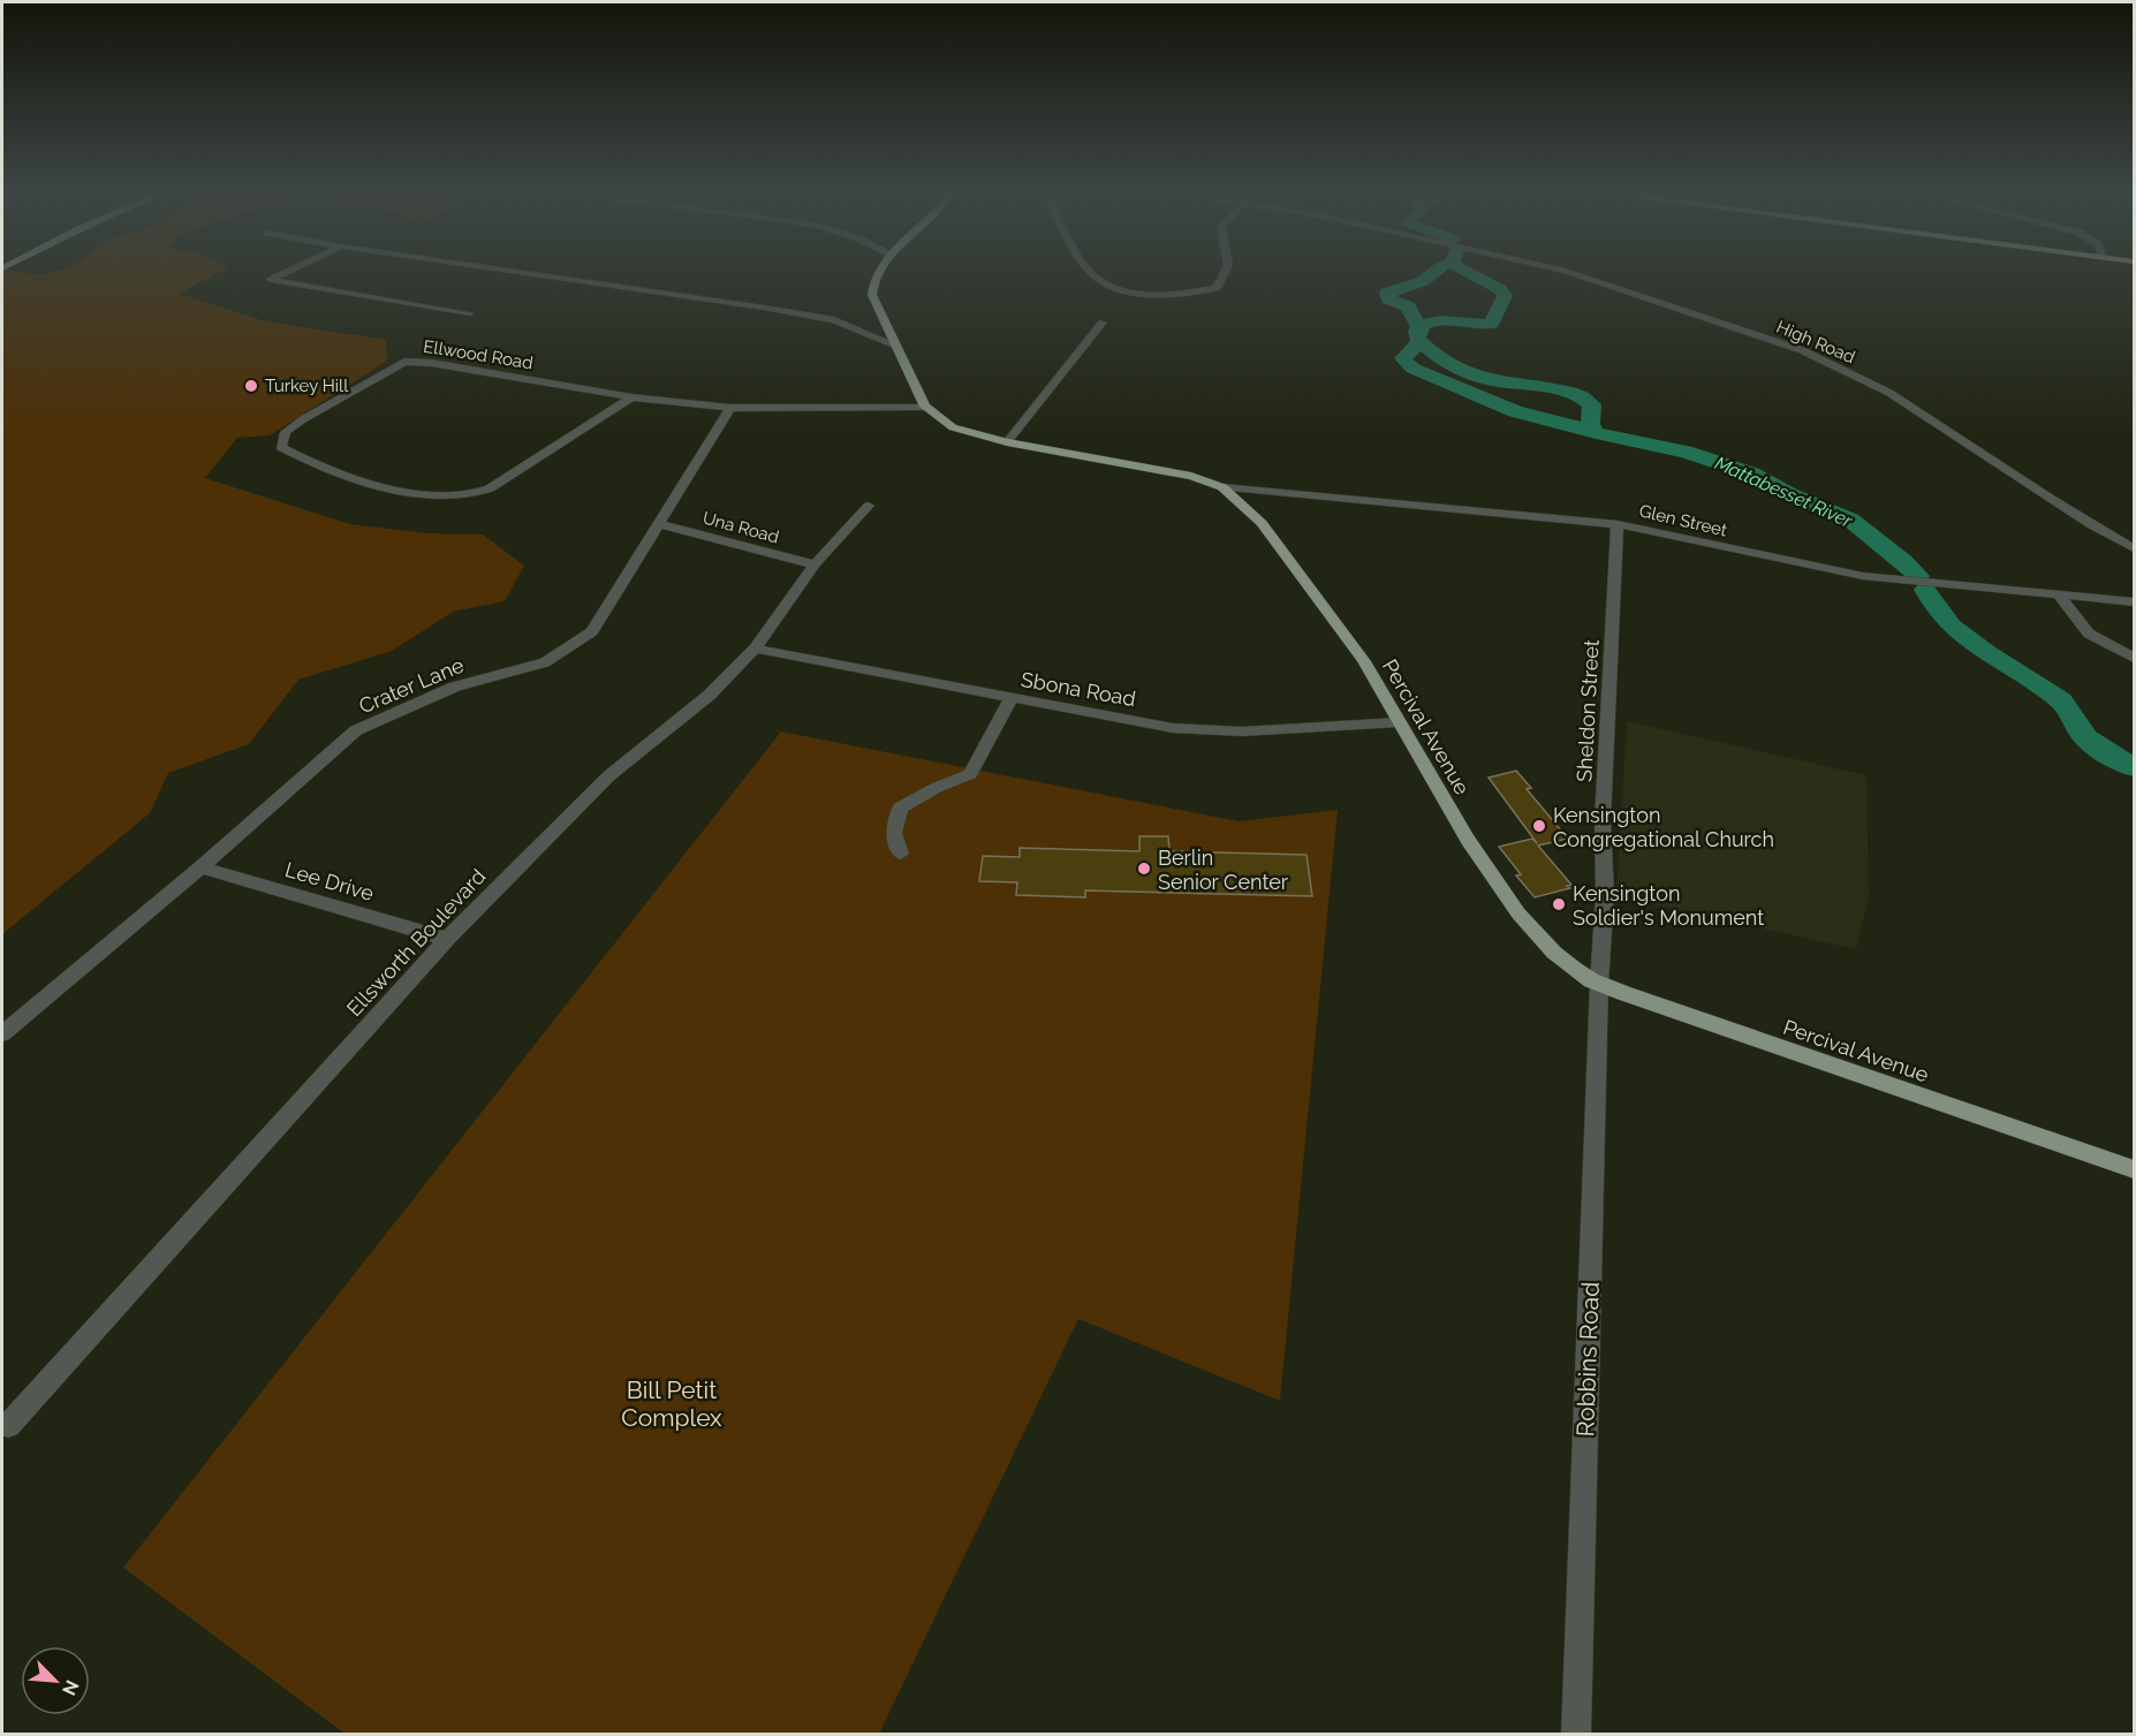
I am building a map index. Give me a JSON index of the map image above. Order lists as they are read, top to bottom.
{
  "streets": {
    "main road": ["Percival Avenue"],
    "street": [
      "High Road",
      "Ellwood Road",
      "Glen Street",
      "Una Road",
      "Crater Lane",
      "Sbona Road",
      "Sheldon Street",
      "Lee Drive",
      "Ellsworth Boulevard",
      "Robbins Road"
    ]
  },
  "crossings": [
    ["Ellwood Road", "Crater Lane"],
    ["Ellwood Road", "Percival Avenue"],
    ["Glen Street", "Sheldon Street"],
    ["Glen Street", "Percival Avenue"],
    ["Una Road", "Crater Lane"],
    ["Una Road", "Ellsworth Boulevard"],
    ["Crater Lane", "Lee Drive"],
    ["Sbona Road", "Percival Avenue"],
    ["Sbona Road", "Ellsworth Boulevard"],
    ["Sheldon Street", "Percival Avenue"],
    ["Sheldon Street", "Robbins Road"],
    ["Percival Avenue", "Robbins Road"],
    ["Lee Drive", "Ellsworth Boulevard"]
  ],
  "water": ["Mattabesset River"],
  "parks": ["Bill Petit Complex"],
  "places": [
    "Turkey Hill",
    "Kensington Congregational Church",
    "Berlin Senior Center",
    "Kensington Soldier's Monument"
  ],
  "north": "bottom right"
}
